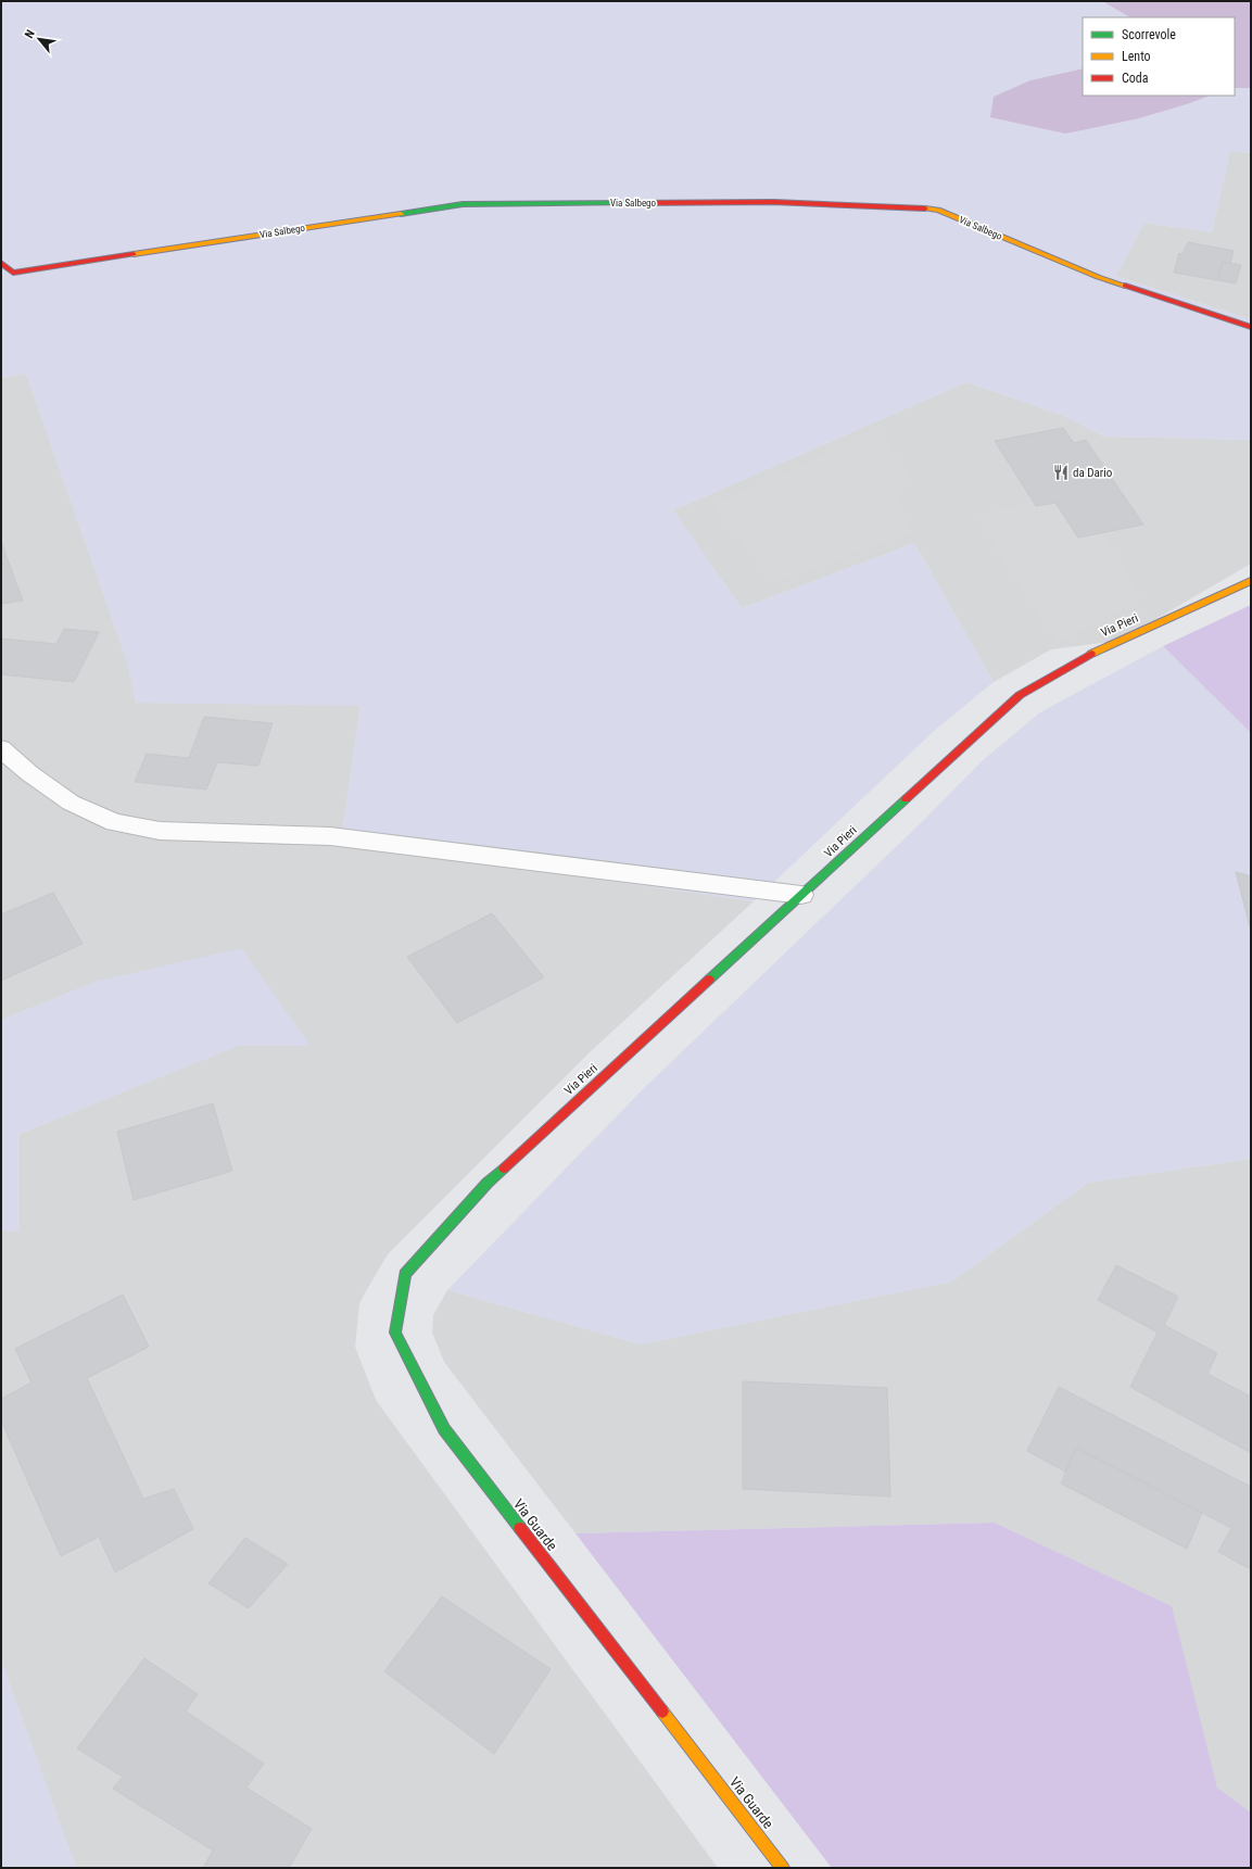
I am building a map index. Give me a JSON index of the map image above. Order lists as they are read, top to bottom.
{
  "streets": {
    "street": ["Via Salbego", "Via Pieri", "Via Guarde"]
  },
  "crossings": [
    ["Via Pieri", "Via Guarde"]
  ],
  "places": {
    "restaurant": ["da Dario"]
  },
  "legend": ["Scorrevole", "Lento", "Coda"],
  "north": "top left"
}
